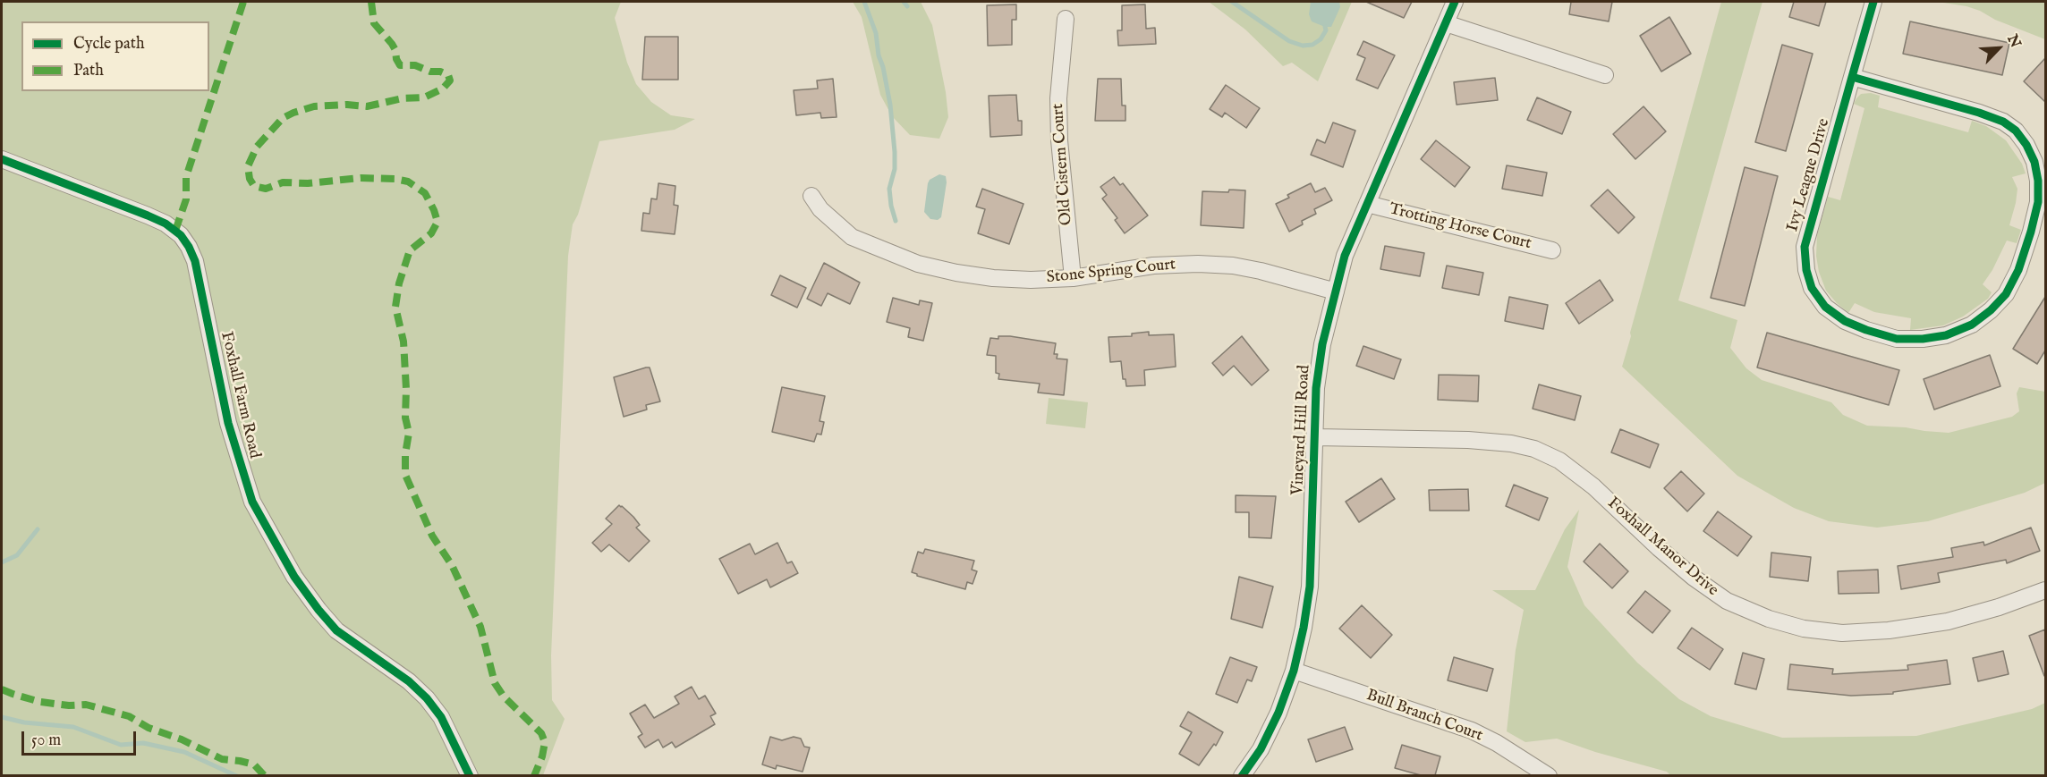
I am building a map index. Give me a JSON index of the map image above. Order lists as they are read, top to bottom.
{
  "streets": {
    "street": [
      "Old Cistern Court",
      "Ivy League Drive",
      "Trotting Horse Court",
      "Stone Spring Court",
      "Foxhall Farm Road",
      "Vineyard Hill Road",
      "Foxhall Manor Drive",
      "Bull Branch Court"
    ]
  },
  "crossings": [
    ["Old Cistern Court", "Stone Spring Court"],
    ["Trotting Horse Court", "Vineyard Hill Road"],
    ["Stone Spring Court", "Vineyard Hill Road"],
    ["Vineyard Hill Road", "Foxhall Manor Drive"],
    ["Vineyard Hill Road", "Bull Branch Court"]
  ],
  "legend": ["Cycle path", "Path"],
  "scale_bar": "50 m",
  "north": "top right"
}
